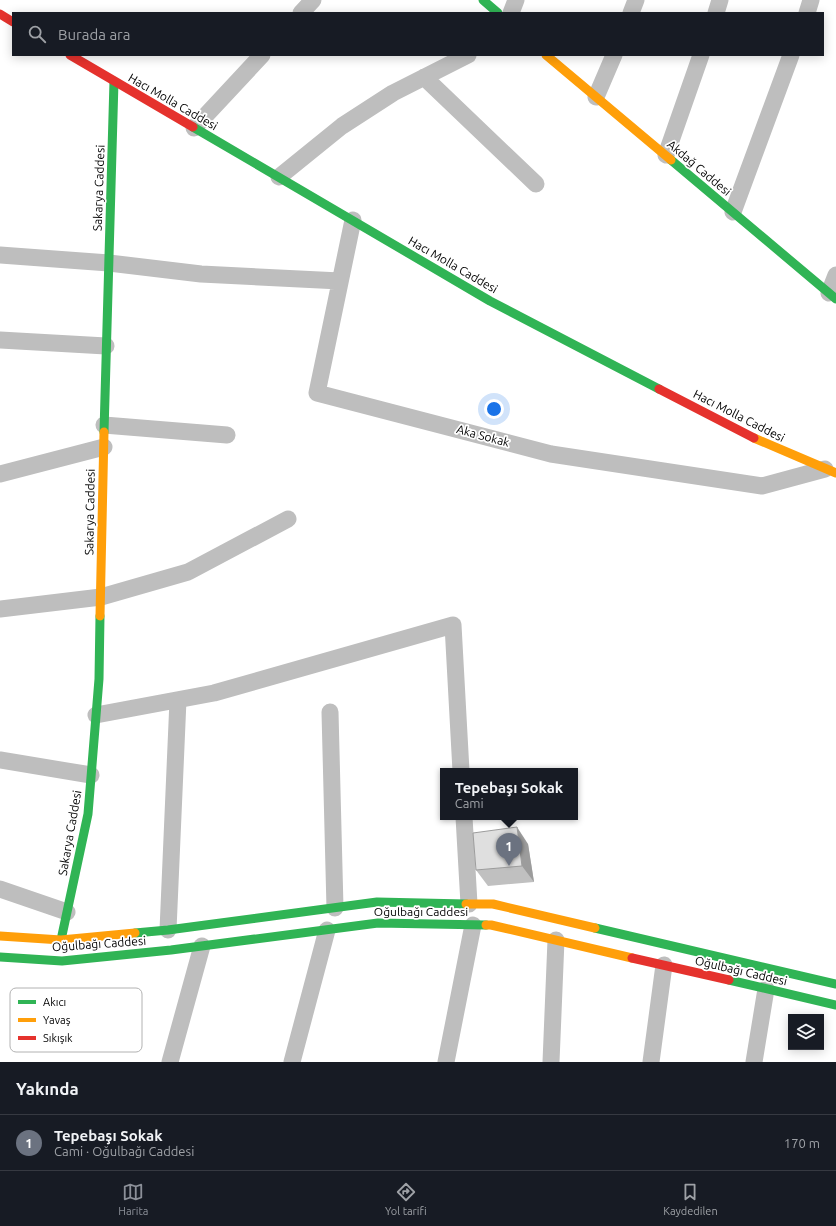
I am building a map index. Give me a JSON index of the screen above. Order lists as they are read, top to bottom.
{
  "streets": {
    "street": [
      "Hacı Molla Caddesi",
      "Akdağ Caddesi",
      "Sakarya Caddesi",
      "Aka Sokak",
      "Oğulbağı Caddesi"
    ]
  },
  "crossings": [
    ["Hacı Molla Caddesi", "Sakarya Caddesi"],
    ["Hacı Molla Caddesi", "Aka Sokak"],
    ["Sakarya Caddesi", "Oğulbağı Caddesi"]
  ],
  "legend": ["Akıcı", "Yavaş", "Sıkışık"],
  "page": {
    "search": "Burada ara",
    "popup": ["Tepebaşı Sokak", "Cami"],
    "pins": "1",
    "heading": "Yakında",
    "list": [
      {
        "mark": "1",
        "name": "Tepebaşı Sokak",
        "note": "Cami · Oğulbağı Caddesi",
        "value": "170 m"
      }
    ],
    "nav": ["Harita", "Yol tarifi", "Kaydedilen"]
  }
}
